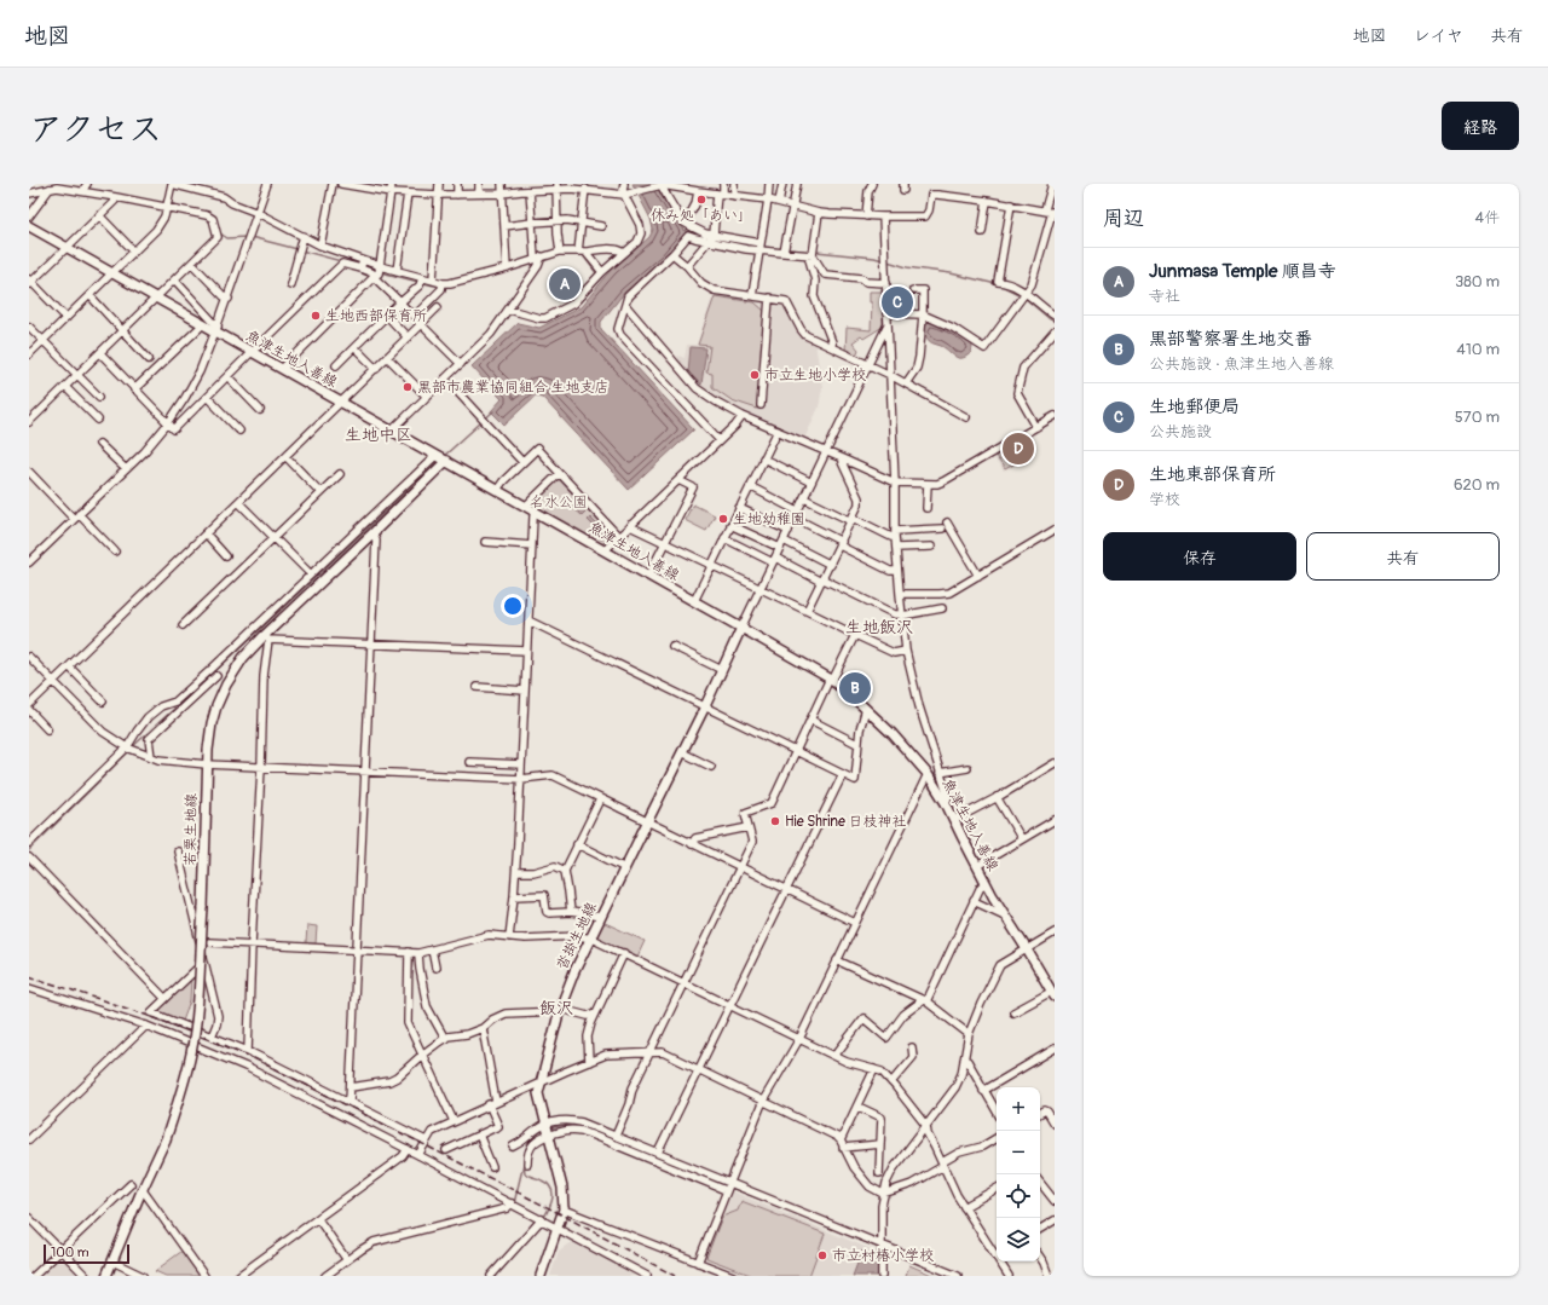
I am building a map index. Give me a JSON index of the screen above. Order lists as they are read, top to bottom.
{
  "streets": {
    "main road": ["魚津生地入善線", "若栗生地線", "沓掛生地線"]
  },
  "crossings": [
    ["魚津生地入善線", "若栗生地線"],
    ["魚津生地入善線", "沓掛生地線"]
  ],
  "districts": ["生地中区", "生地飯沢", "飯沢"],
  "parks": ["名水公園"],
  "places": [
    "休み処「あい」",
    "生地西部保育所",
    "市立生地小学校",
    "黒部市農業協同組合 生地支店",
    "生地幼稚園",
    "Hie Shrine 日枝神社",
    "市立村椿小学校"
  ],
  "scale_bar": "100 m",
  "page": {
    "header": "地図",
    "nav": ["地図", "レイヤ", "共有"],
    "title": "アクセス",
    "buttons": [
      "経路",
      ["保存", "共有"]
    ],
    "heading": ["周辺", "4件"],
    "list": [
      {
        "mark": "A",
        "name": "Junmasa Temple 順昌寺",
        "note": "寺社",
        "value": "380 m"
      },
      {
        "mark": "B",
        "name": "黒部警察署生地交番",
        "note": "公共施設 · 魚津生地入善線",
        "value": "410 m"
      },
      {
        "mark": "C",
        "name": "生地郵便局",
        "note": "公共施設",
        "value": "570 m"
      },
      {
        "mark": "D",
        "name": "生地東部保育所",
        "note": "学校",
        "value": "620 m"
      }
    ],
    "pins": [
      "A",
      "C",
      "D",
      "B"
    ],
    "map_buttons": ["+", "−"],
    "scale": "100 m"
  }
}
